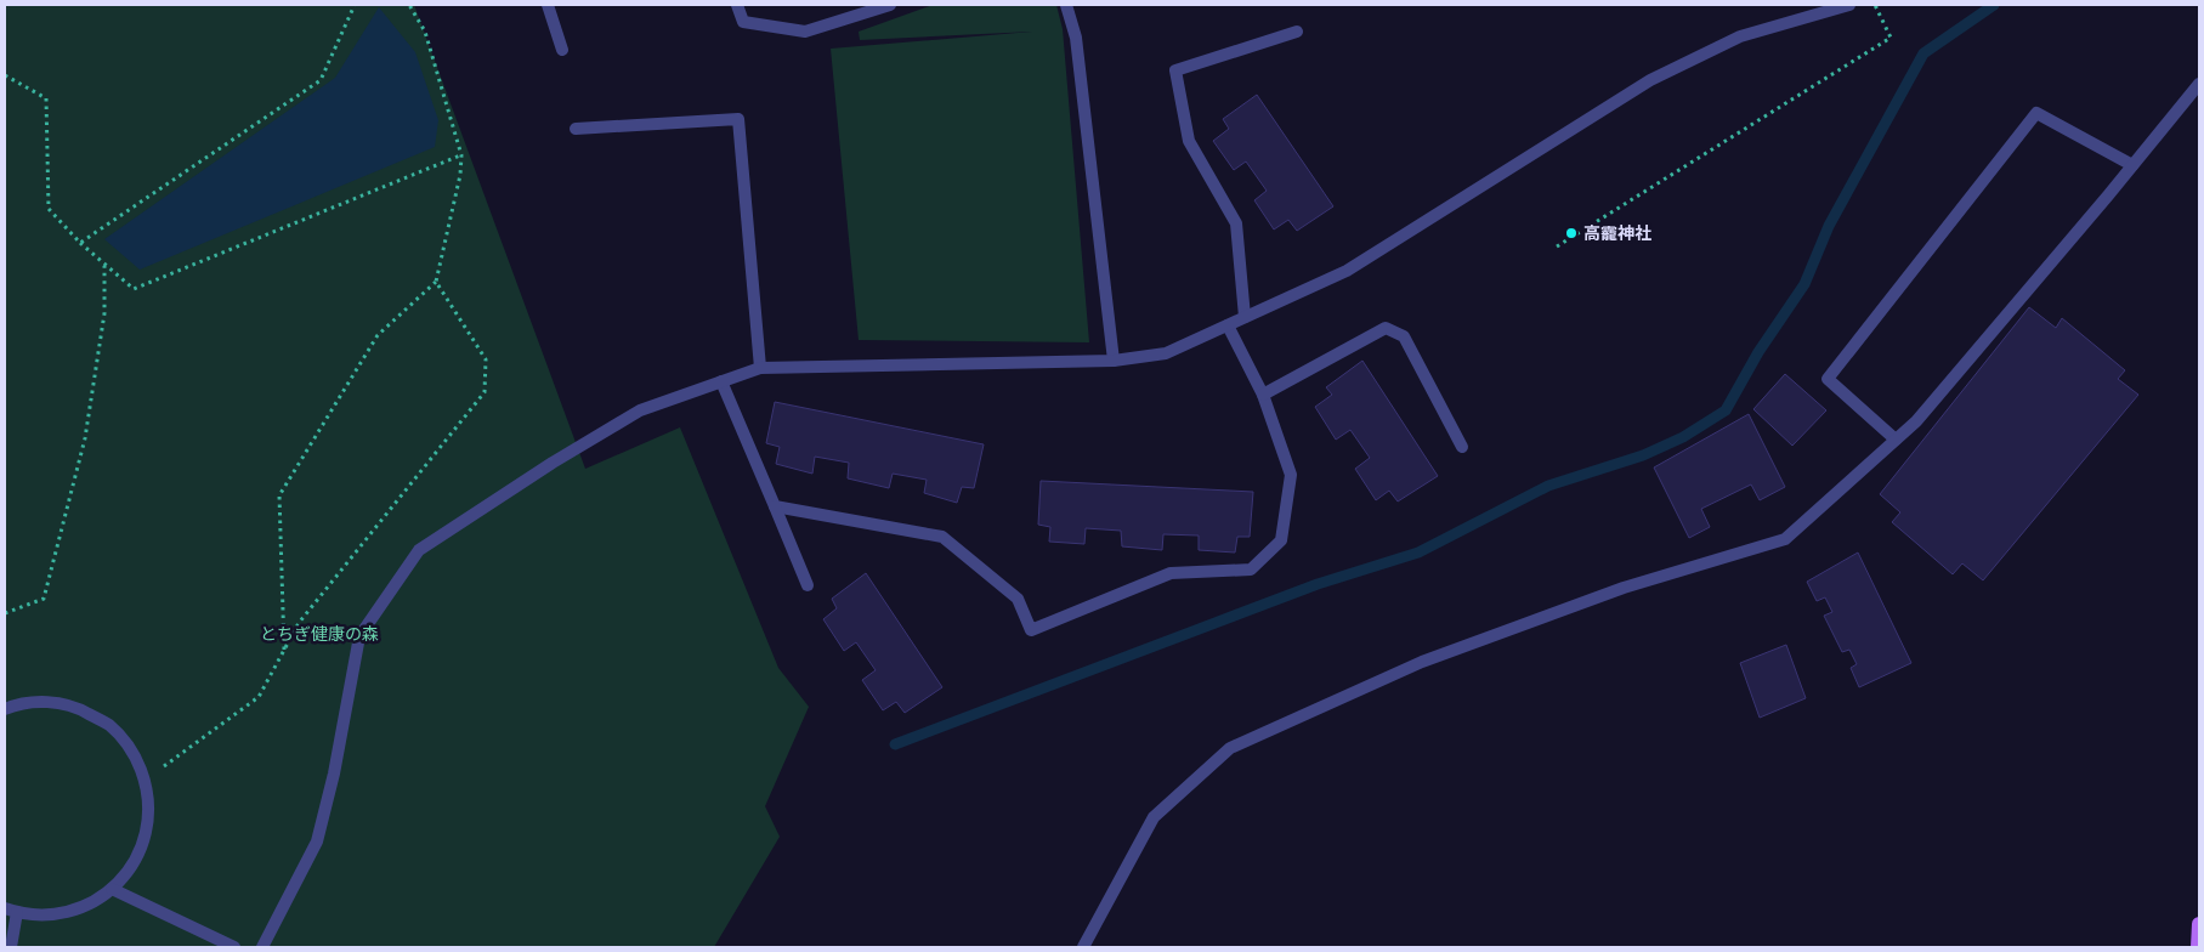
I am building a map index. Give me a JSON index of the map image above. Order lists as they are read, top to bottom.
{
  "parks": ["とちぎ健康の森"],
  "places": ["高靇神社"]
}
